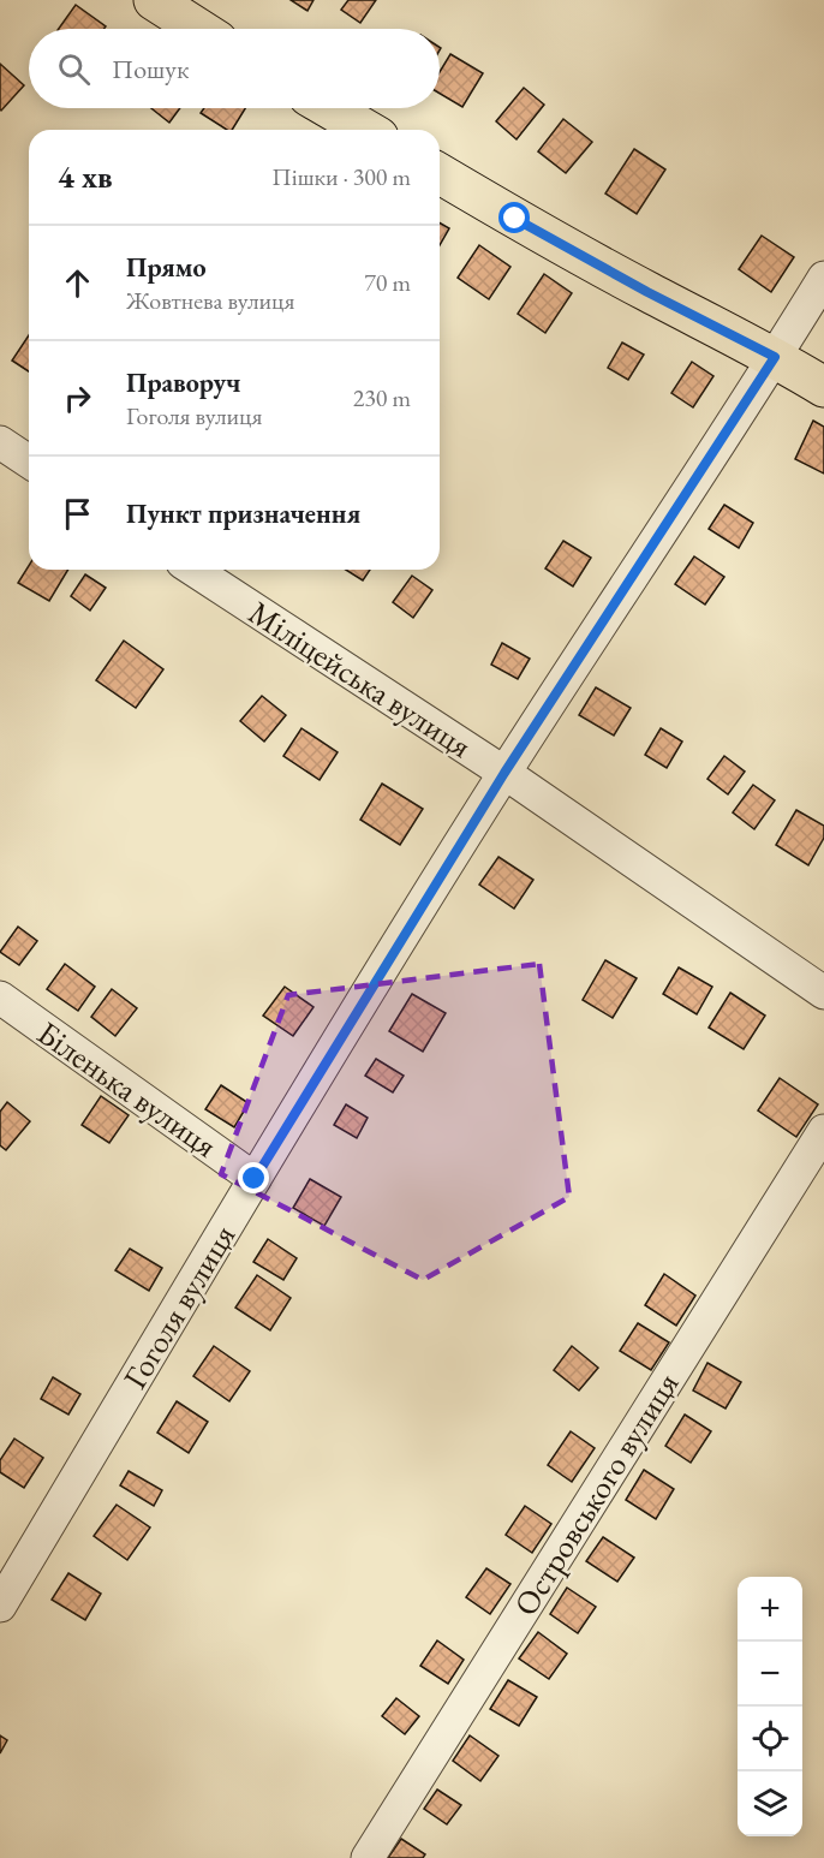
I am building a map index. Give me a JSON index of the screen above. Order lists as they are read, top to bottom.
{
  "streets": {
    "street": [
      "Міліцейська вулиця",
      "Біленька вулиця",
      "Гоголя вулиця",
      "Островського вулиця"
    ]
  },
  "crossings": [
    ["Міліцейська вулиця", "Гоголя вулиця"],
    ["Біленька вулиця", "Гоголя вулиця"]
  ],
  "page": {
    "search": "Пошук",
    "heading": ["4 хв", "Пішки · 300 m"],
    "list": [
      ["Прямо", "Жовтнева вулиця", "70 m"],
      ["Праворуч", "Гоголя вулиця", "230 m"],
      "Пункт призначення"
    ],
    "map_buttons": ["+", "−"]
  }
}
